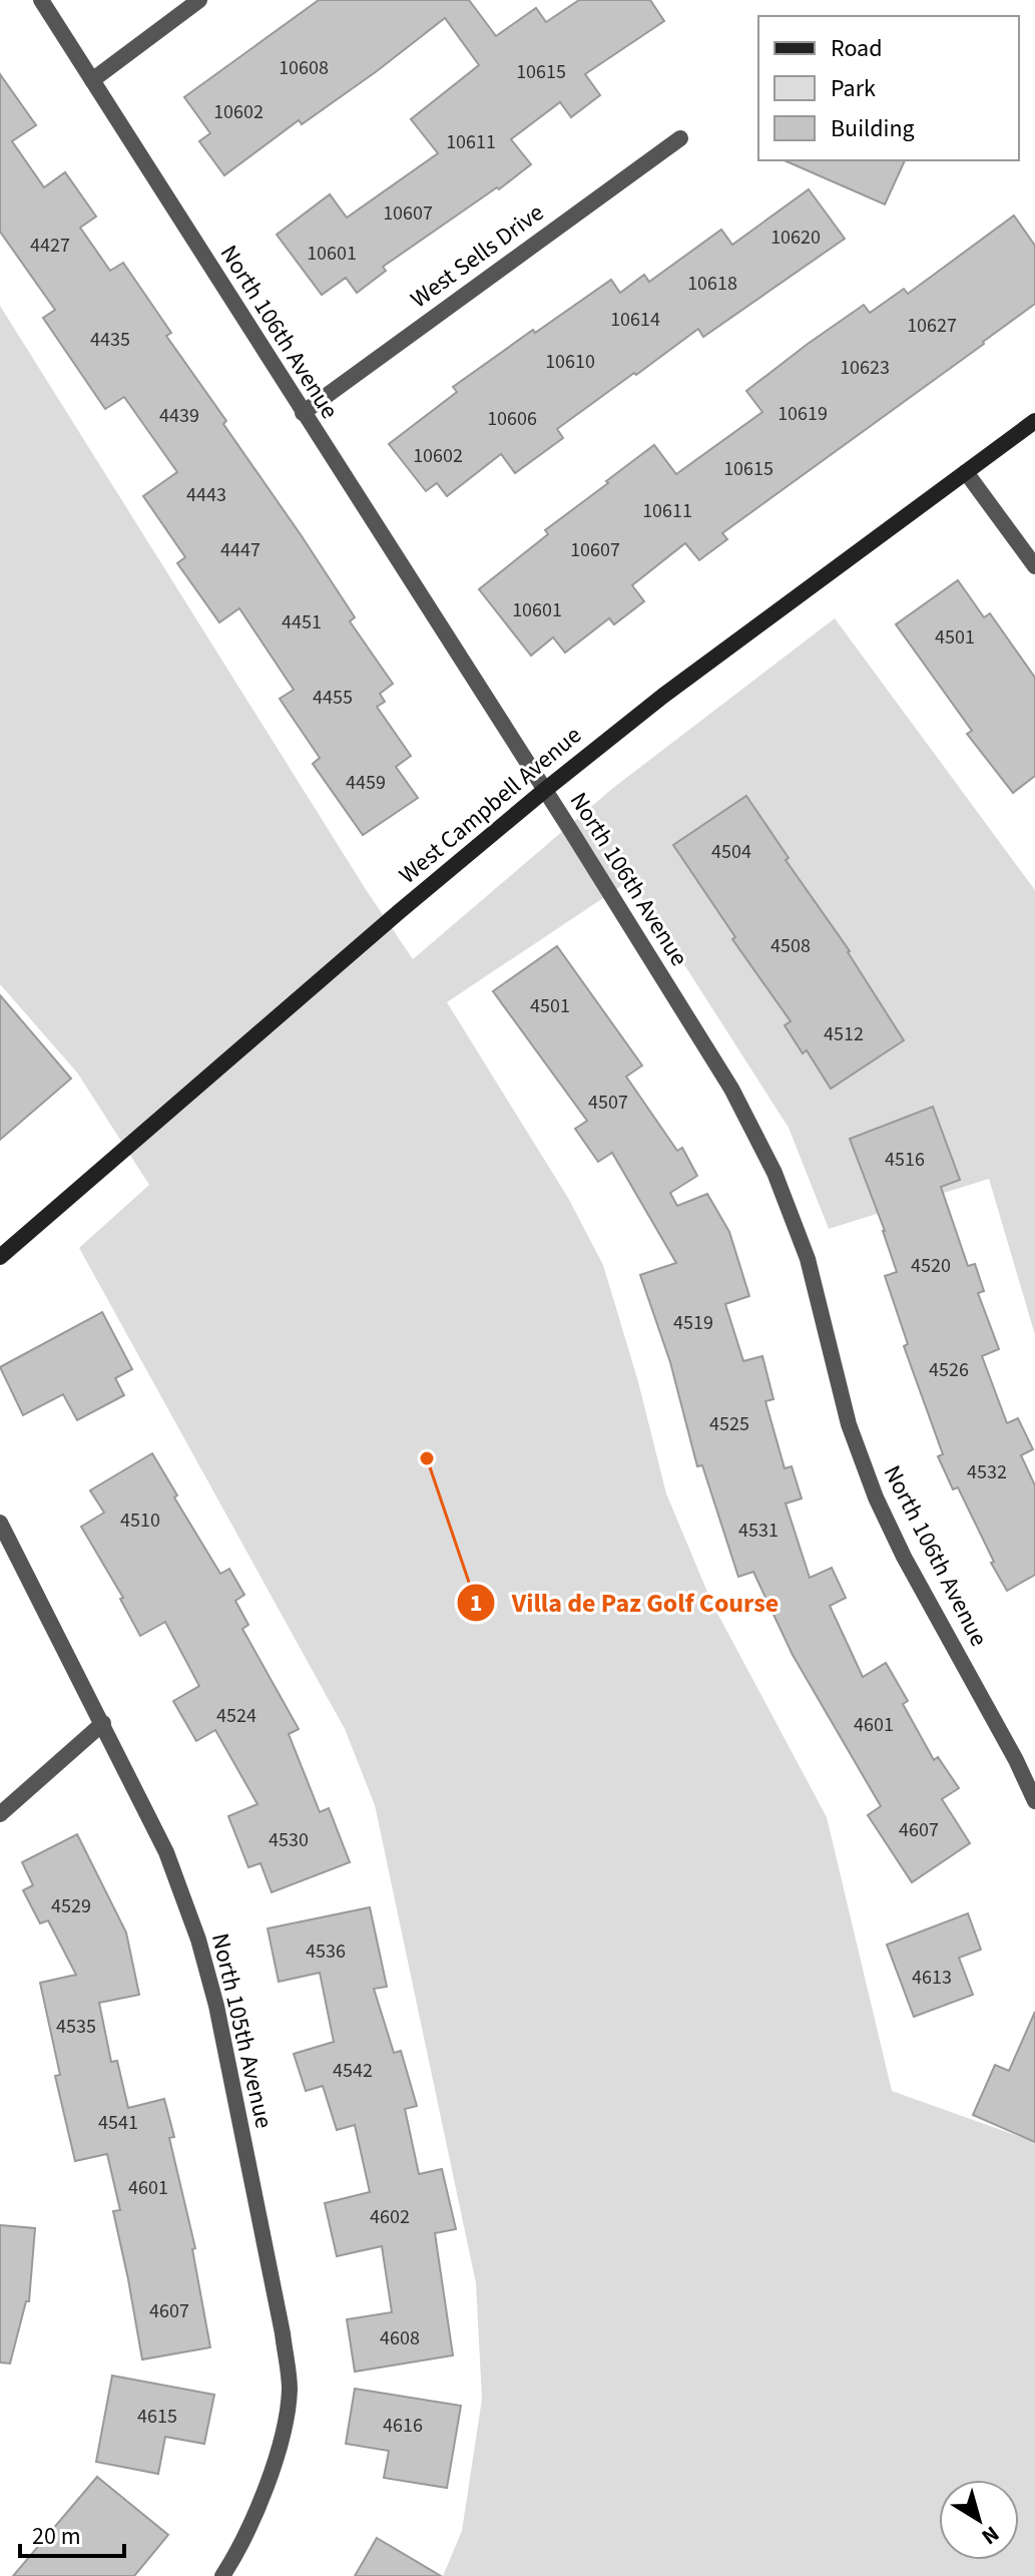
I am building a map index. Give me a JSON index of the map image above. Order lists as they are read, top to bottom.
{
  "streets": {
    "street": [
      "West Sells Drive",
      "North 106th Avenue",
      "West Campbell Avenue",
      "North 105th Avenue"
    ]
  },
  "crossings": [
    ["West Sells Drive", "North 106th Avenue"],
    ["North 106th Avenue", "West Campbell Avenue"]
  ],
  "places": ["Villa de Paz Golf Course"],
  "house_numbers": [
    "10608",
    "10615",
    "10602",
    "10611",
    "10607",
    "10620",
    "4427",
    "10601",
    "10618",
    "10614",
    "10627",
    "4435",
    "10610",
    "10623",
    "10619",
    "4439",
    "10606",
    "10602",
    "10615",
    "4443",
    "10611",
    "4447",
    "10607",
    "10601",
    "4451",
    "4501",
    "4455",
    "4459",
    "4504",
    "4508",
    "4501",
    "4512",
    "4507",
    "4516",
    "4520",
    "4519",
    "4526",
    "4525",
    "4532",
    "4510",
    "4531",
    "4524",
    "4601",
    "4607",
    "4530",
    "4529",
    "4536",
    "4613",
    "4535",
    "4542",
    "4541",
    "4601",
    "4602",
    "4607",
    "4608",
    "4615",
    "4616"
  ],
  "legend": ["Road", "Park", "Building"],
  "scale_bar": "20 m",
  "north": "bottom right"
}
